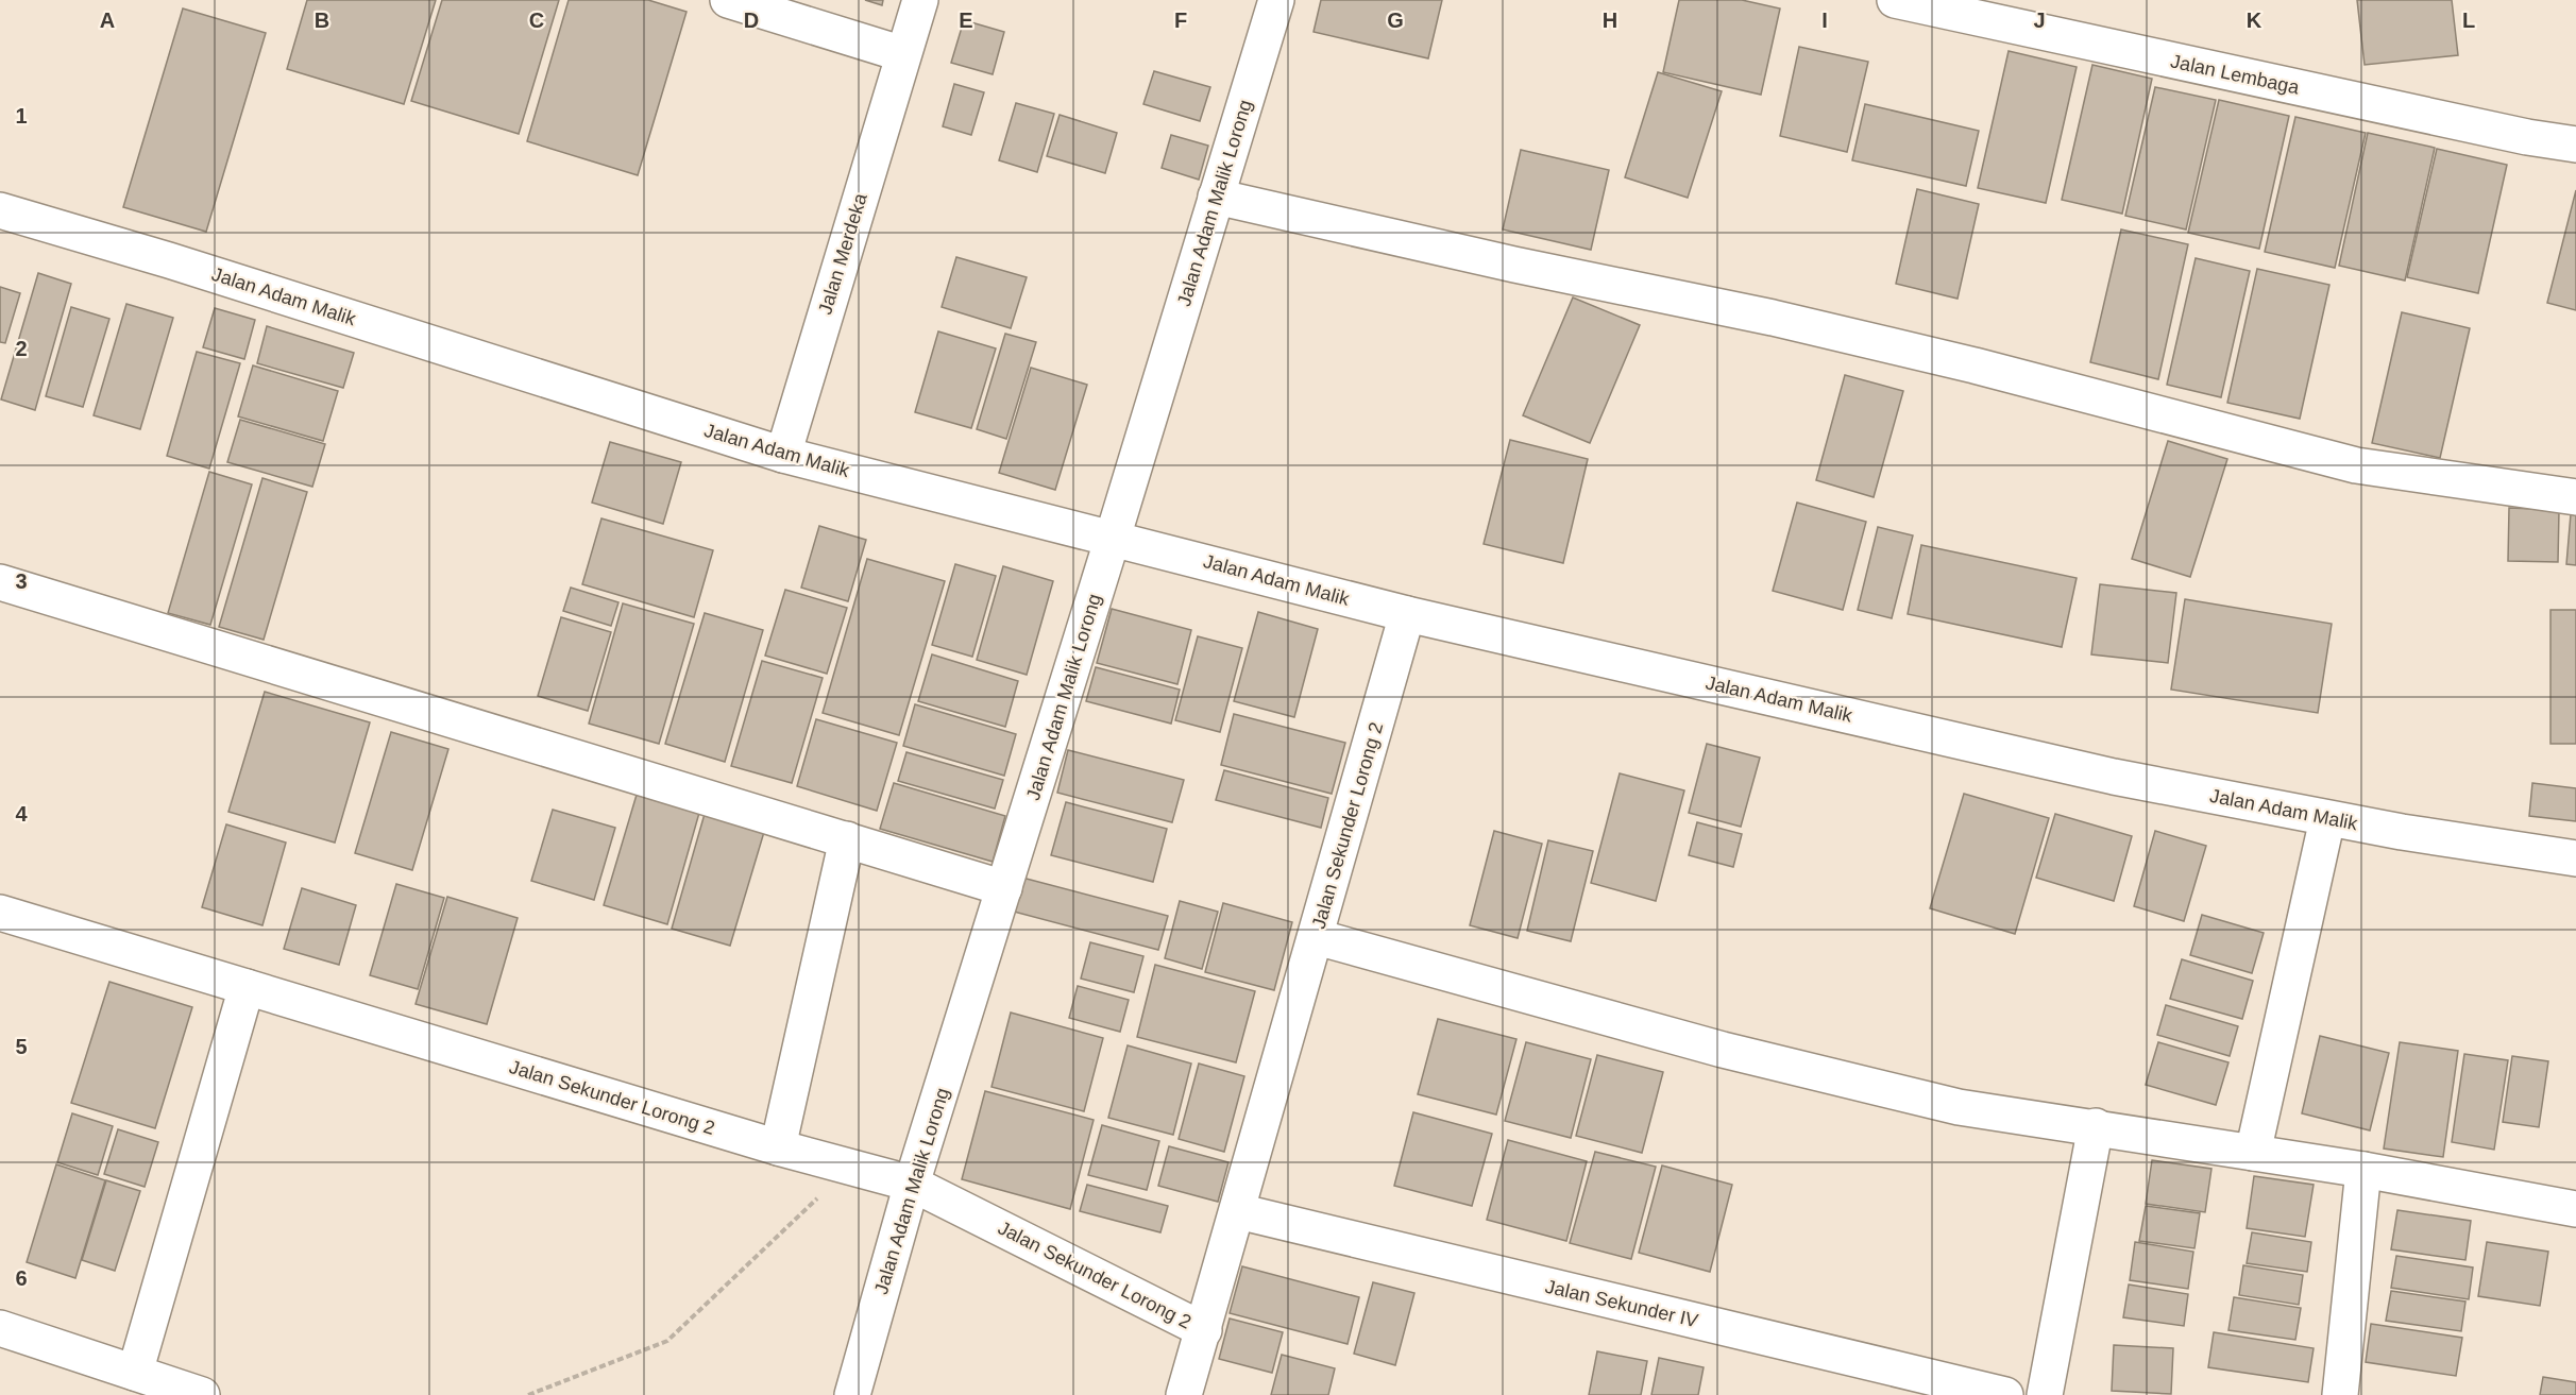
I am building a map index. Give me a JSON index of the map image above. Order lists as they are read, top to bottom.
{
  "streets": {
    "street": [
      "Jalan Lembaga",
      "Jalan Adam Malik Lorong",
      "Jalan Merdeka",
      "Jalan Adam Malik",
      "Jalan Sekunder Lorong 2",
      "Jalan Sekunder IV"
    ]
  },
  "crossings": [
    ["Jalan Adam Malik Lorong", "Jalan Adam Malik"],
    ["Jalan Adam Malik Lorong", "Jalan Sekunder Lorong 2"],
    ["Jalan Merdeka", "Jalan Adam Malik"],
    ["Jalan Adam Malik", "Jalan Sekunder Lorong 2"],
    ["Jalan Sekunder Lorong 2", "Jalan Sekunder IV"]
  ],
  "grid": {
    "columns": [
      "A",
      "B",
      "C",
      "D",
      "E",
      "F",
      "G",
      "H",
      "I",
      "J",
      "K",
      "L"
    ],
    "rows": [
      "1",
      "2",
      "3",
      "4",
      "5",
      "6"
    ]
  }
}
